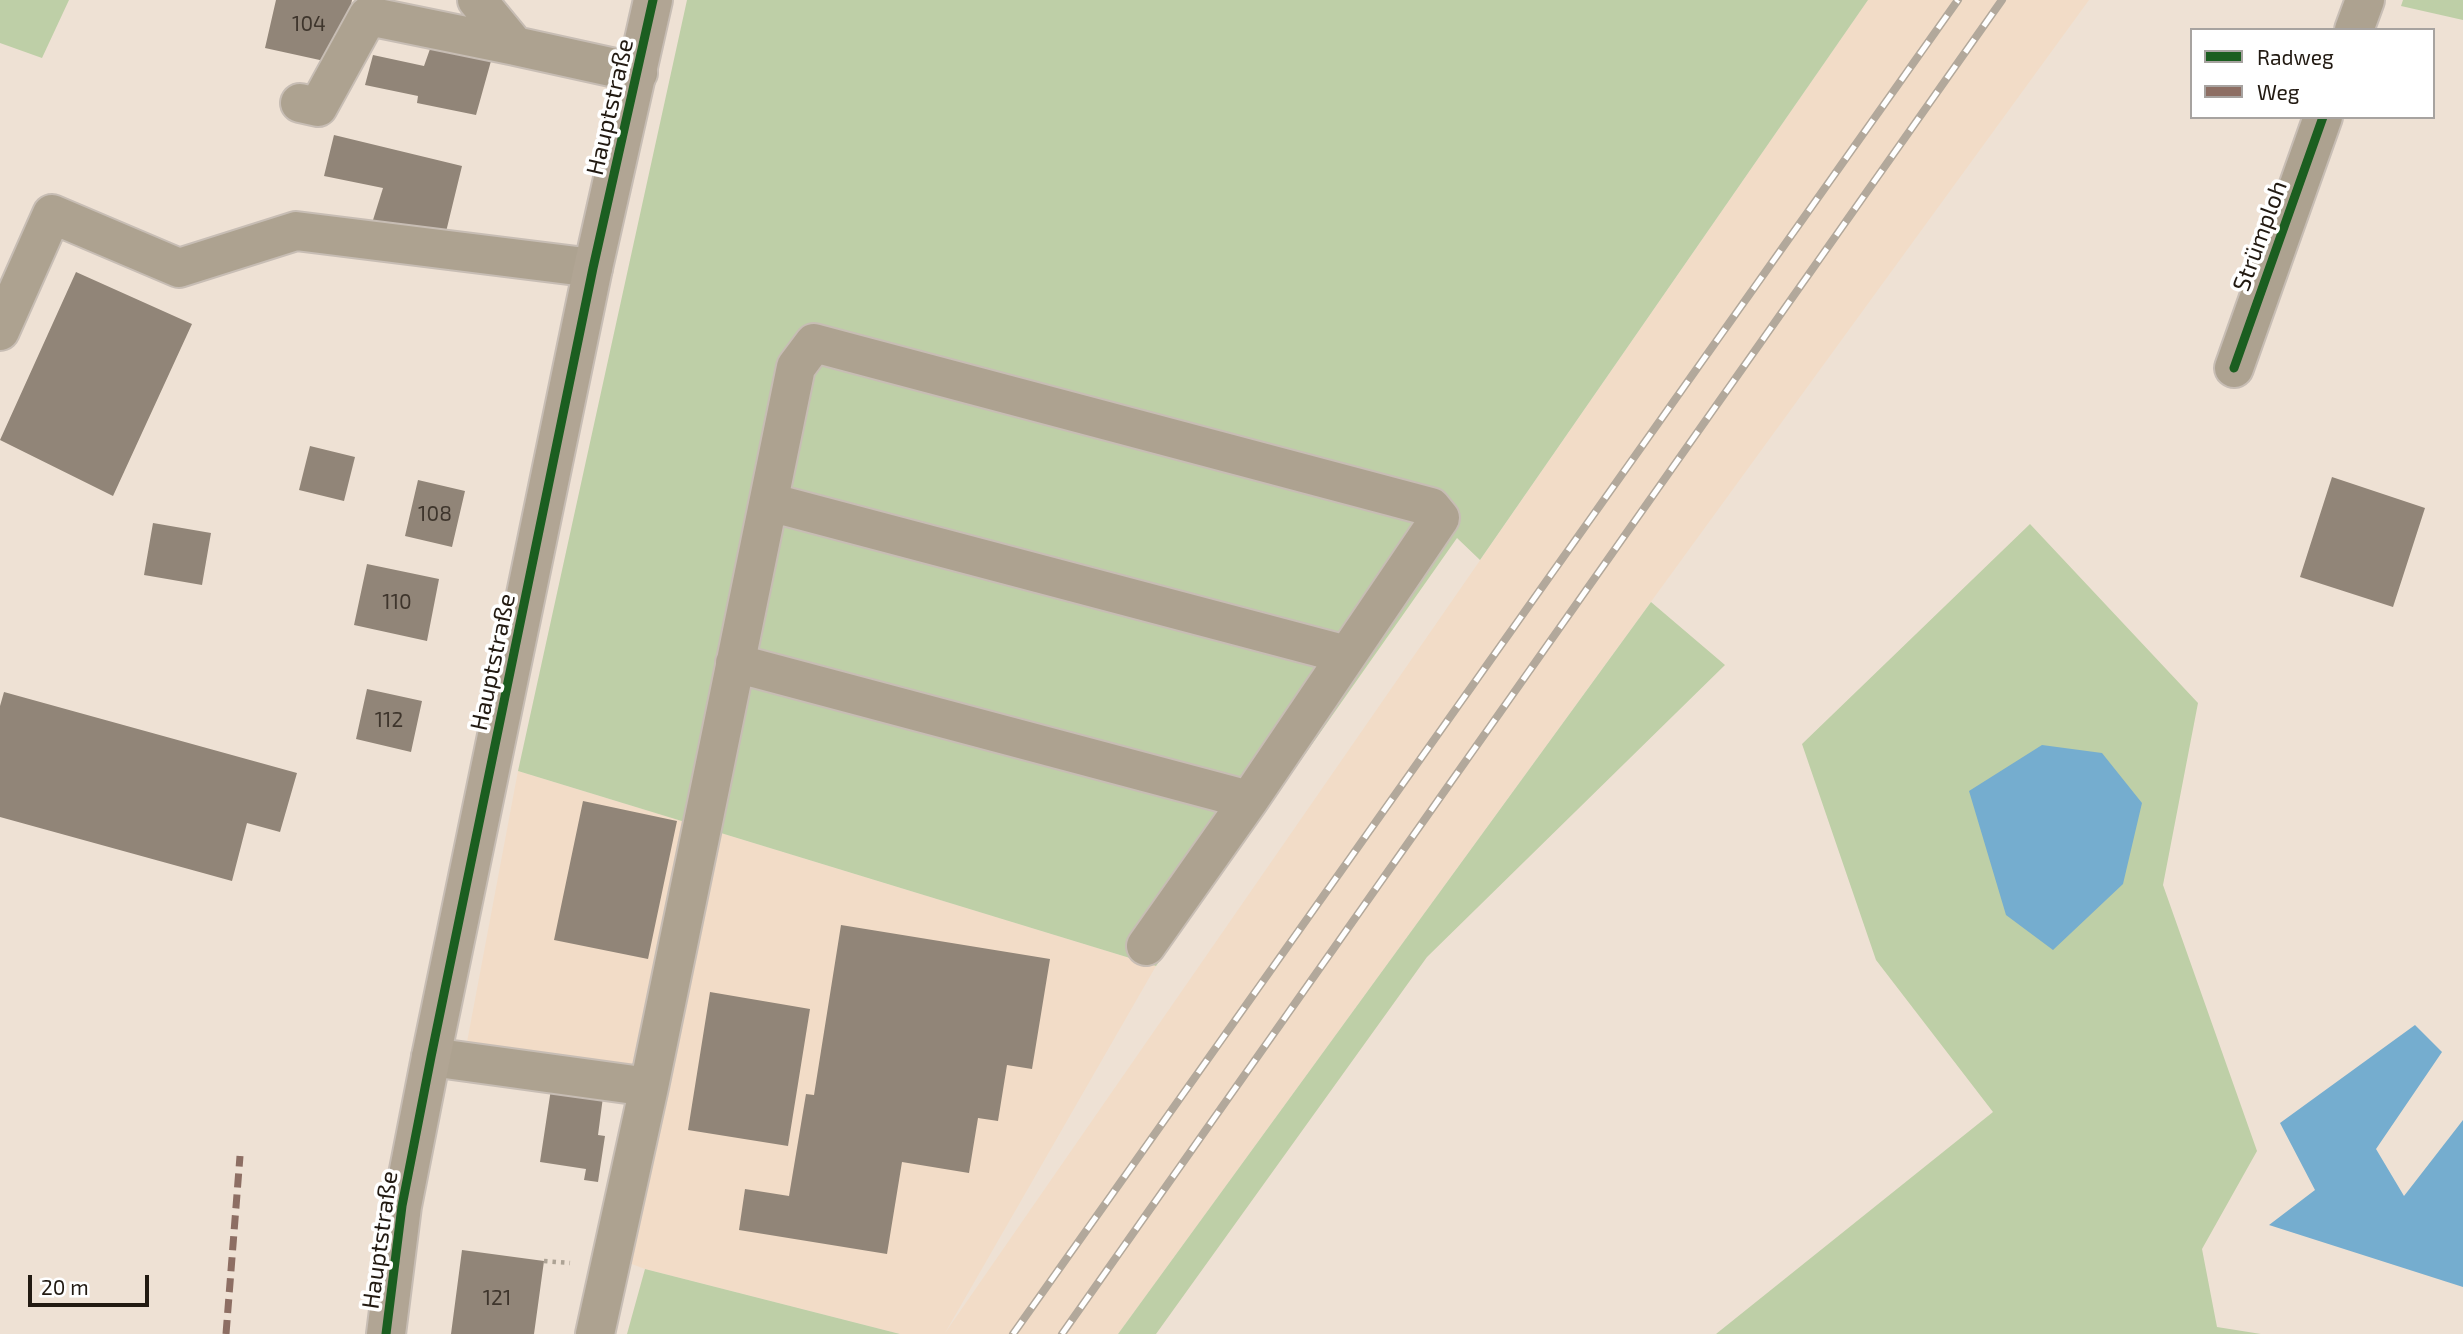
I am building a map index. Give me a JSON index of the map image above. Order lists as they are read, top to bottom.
{
  "streets": {
    "main road": ["Hauptstraße"],
    "street": ["Strümploh"]
  },
  "house_numbers": [
    "104",
    "108",
    "110",
    "112",
    "121"
  ],
  "legend": ["Radweg", "Weg"],
  "scale_bar": "20 m"
}
